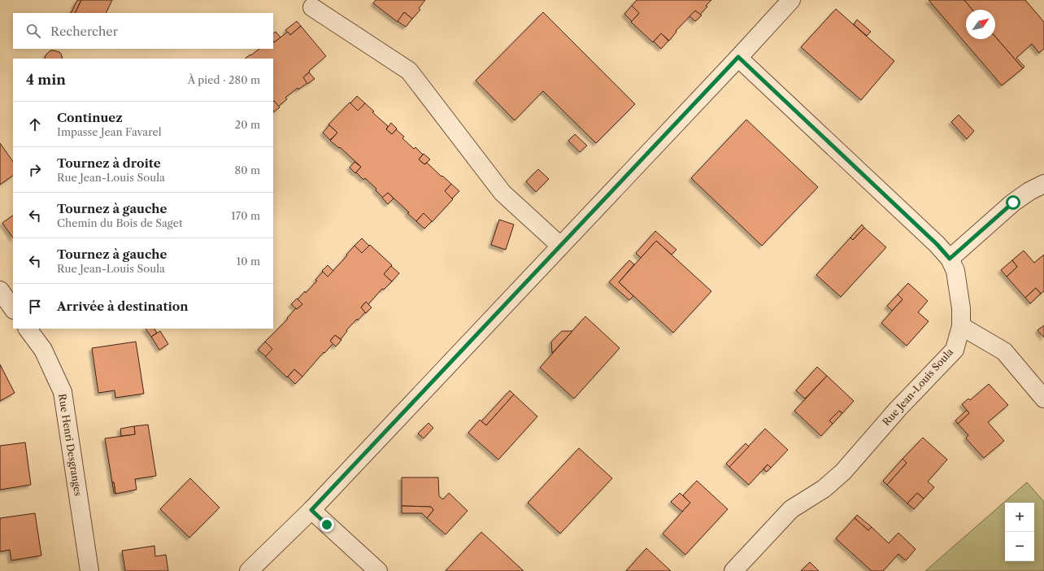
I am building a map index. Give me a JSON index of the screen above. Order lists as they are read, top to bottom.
{
  "streets": {
    "street": ["Rue Jean-Louis Soula", "Rue Henri Desgranges"]
  },
  "north": "top right",
  "page": {
    "search": "Rechercher",
    "heading": ["4 min", "À pied · 280 m"],
    "list": [
      ["Continuez", "Impasse Jean Favarel", "20 m"],
      ["Tournez à droite", "Rue Jean-Louis Soula", "80 m"],
      ["Tournez à gauche", "Chemin du Bois de Saget", "170 m"],
      ["Tournez à gauche", "Rue Jean-Louis Soula", "10 m"],
      "Arrivée à destination"
    ],
    "map_buttons": ["+", "−"]
  }
}
